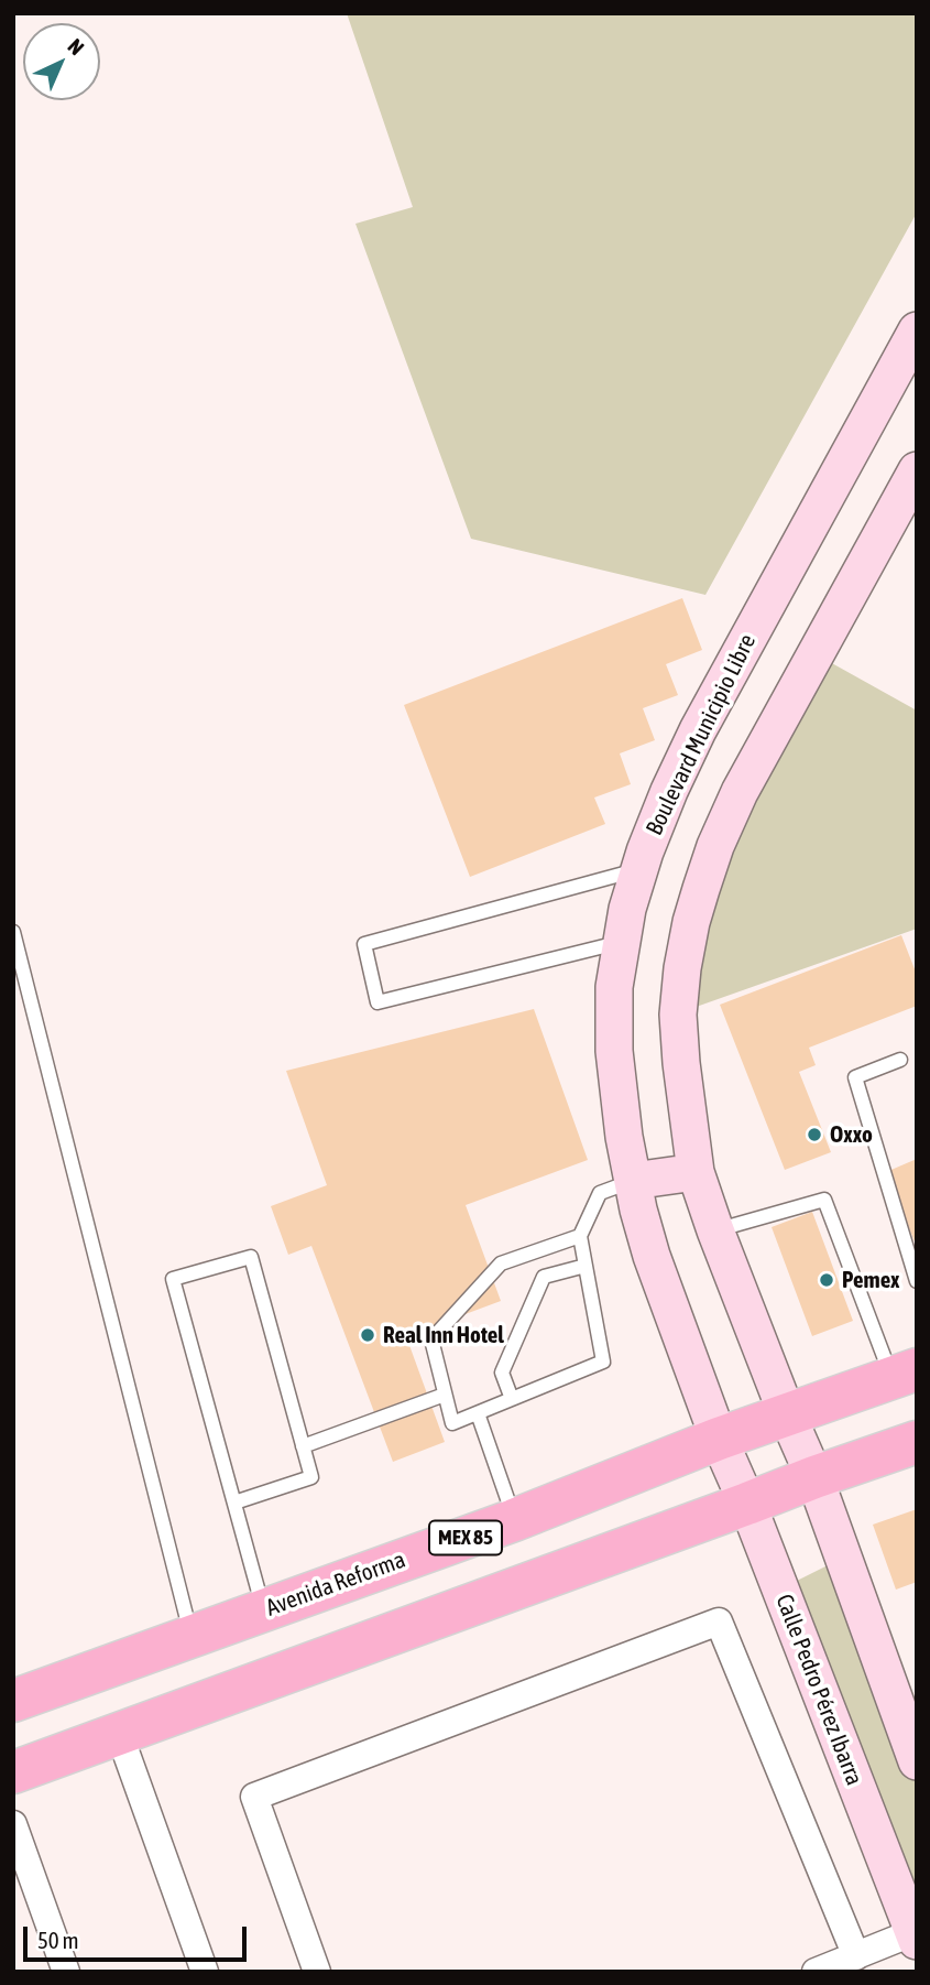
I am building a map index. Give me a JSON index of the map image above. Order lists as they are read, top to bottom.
{
  "streets": {
    "main road": [
      "Boulevard Municipio Libre",
      "MEX 85",
      "Avenida Reforma",
      "Calle Pedro Pérez Ibarra"
    ]
  },
  "crossings": [
    ["Boulevard Municipio Libre", "Avenida Reforma"],
    ["Boulevard Municipio Libre", "Calle Pedro Pérez Ibarra"],
    ["Avenida Reforma", "Calle Pedro Pérez Ibarra"]
  ],
  "places": ["Oxxo", "Pemex", "Real Inn Hotel"],
  "scale_bar": "50 m",
  "north": "top right"
}
